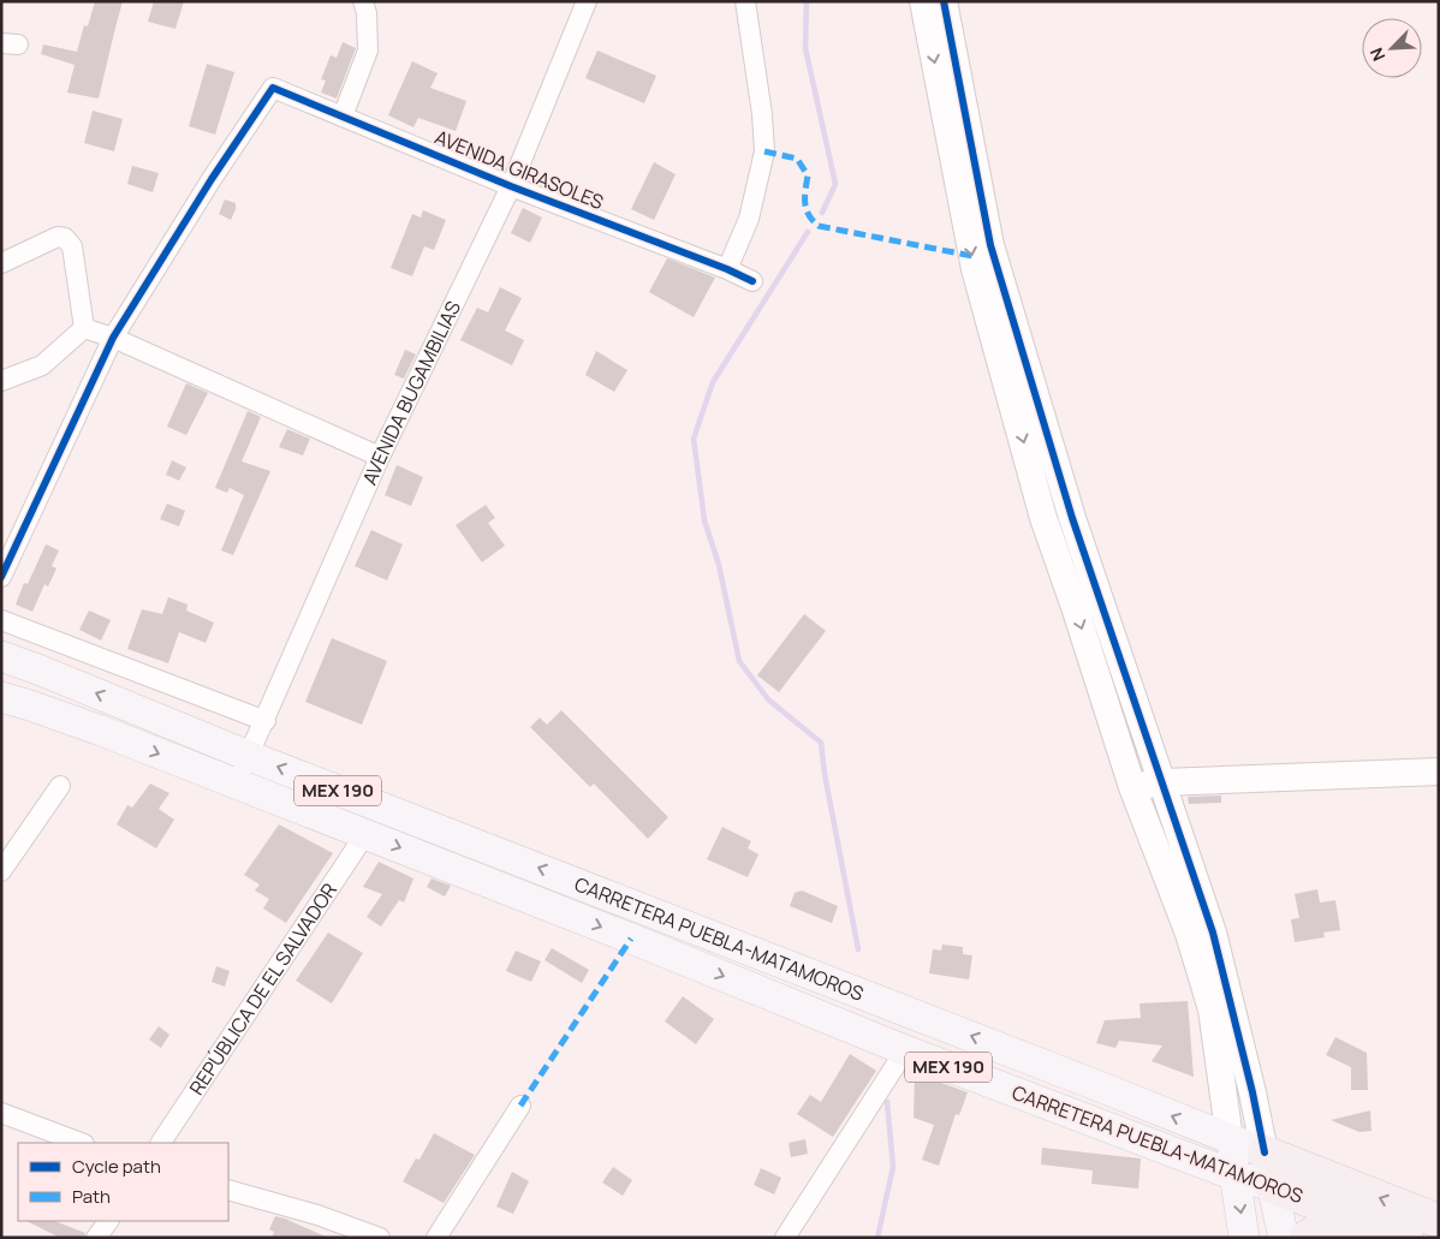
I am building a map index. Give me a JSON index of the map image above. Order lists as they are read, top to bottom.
{
  "streets": {
    "highway": ["MEX 190", "CARRETERA PUEBLA-MATAMOROS"],
    "street": ["AVENIDA GIRASOLES", "AVENIDA BUGAMBILIAS", "REPÚBLICA DE EL SALVADOR"]
  },
  "crossings": [
    ["AVENIDA GIRASOLES", "AVENIDA BUGAMBILIAS"],
    ["AVENIDA BUGAMBILIAS", "CARRETERA PUEBLA-MATAMOROS"],
    ["CARRETERA PUEBLA-MATAMOROS", "REPÚBLICA DE EL SALVADOR"]
  ],
  "legend": ["Cycle path", "Path"],
  "north": "bottom left"
}
